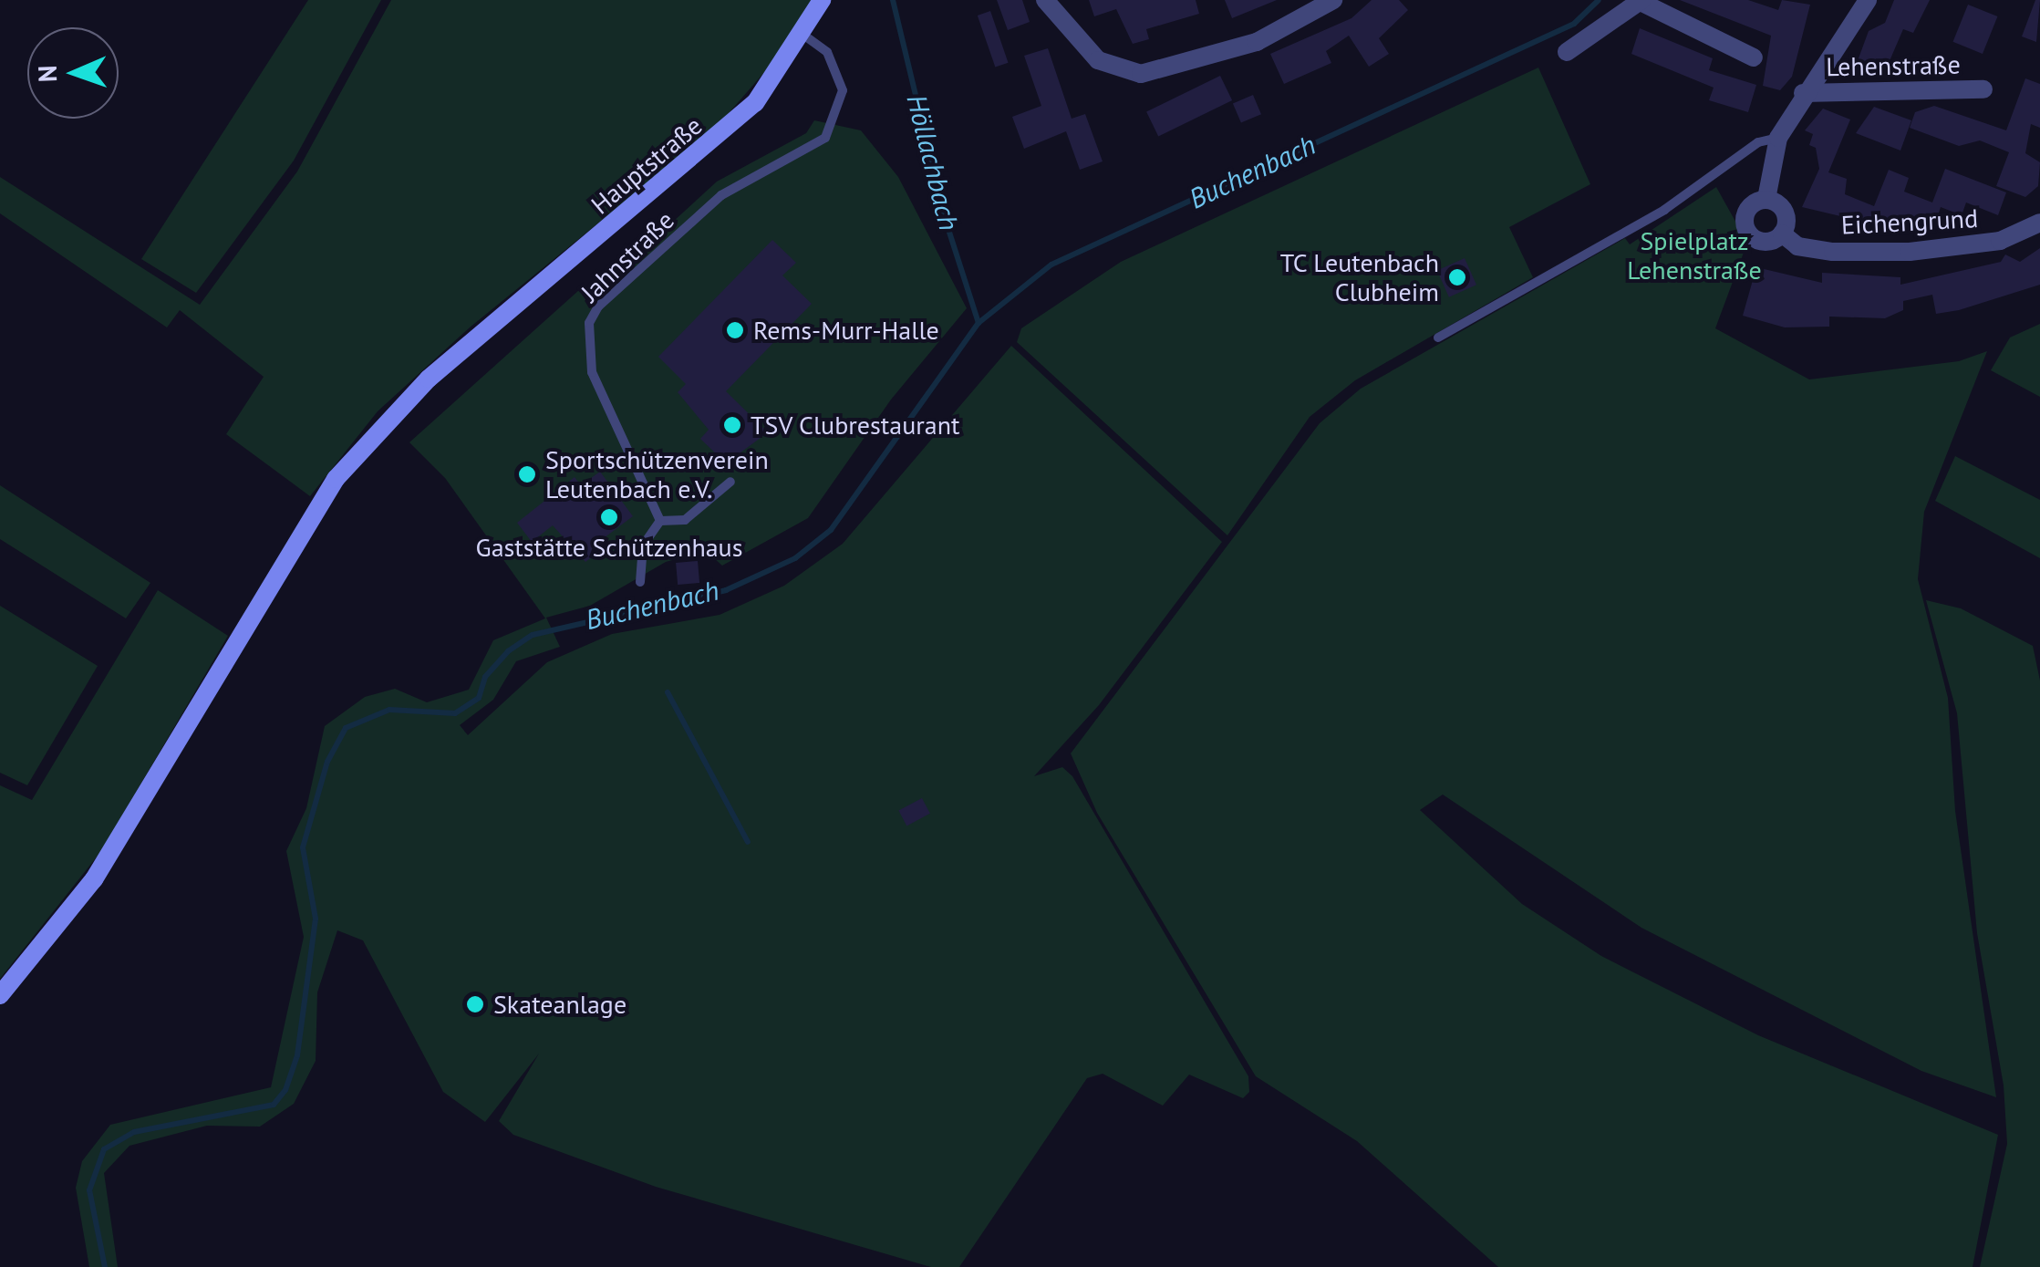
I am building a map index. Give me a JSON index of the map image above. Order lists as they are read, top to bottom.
{
  "streets": {
    "street": ["Lehenstraße", "Hauptstraße", "Eichengrund"],
    "lane": ["Jahnstraße"]
  },
  "crossings": [
    ["Lehenstraße", "Eichengrund"],
    ["Hauptstraße", "Jahnstraße"]
  ],
  "water": ["Höllachbach", "Buchenbach"],
  "parks": ["Spielplatz Lehenstraße"],
  "places": [
    "TC Leutenbach Clubheim",
    "Rems-Murr-Halle",
    "TSV Clubrestaurant",
    "Sportschützenverein Leutenbach e.V.",
    "Gaststätte Schützenhaus",
    "Skateanlage"
  ],
  "north": "left"
}
